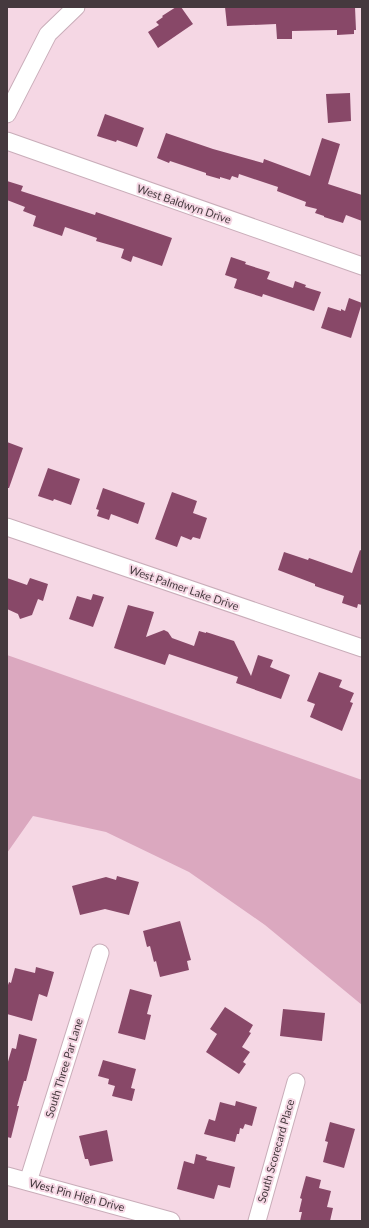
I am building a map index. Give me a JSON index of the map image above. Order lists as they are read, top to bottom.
{
  "streets": {
    "street": [
      "West Baldwyn Drive",
      "West Palmer Lake Drive",
      "South Three Par Lane",
      "South Scorecard Place",
      "West Pin High Drive"
    ]
  },
  "crossings": [
    ["South Three Par Lane", "West Pin High Drive"]
  ]
}
